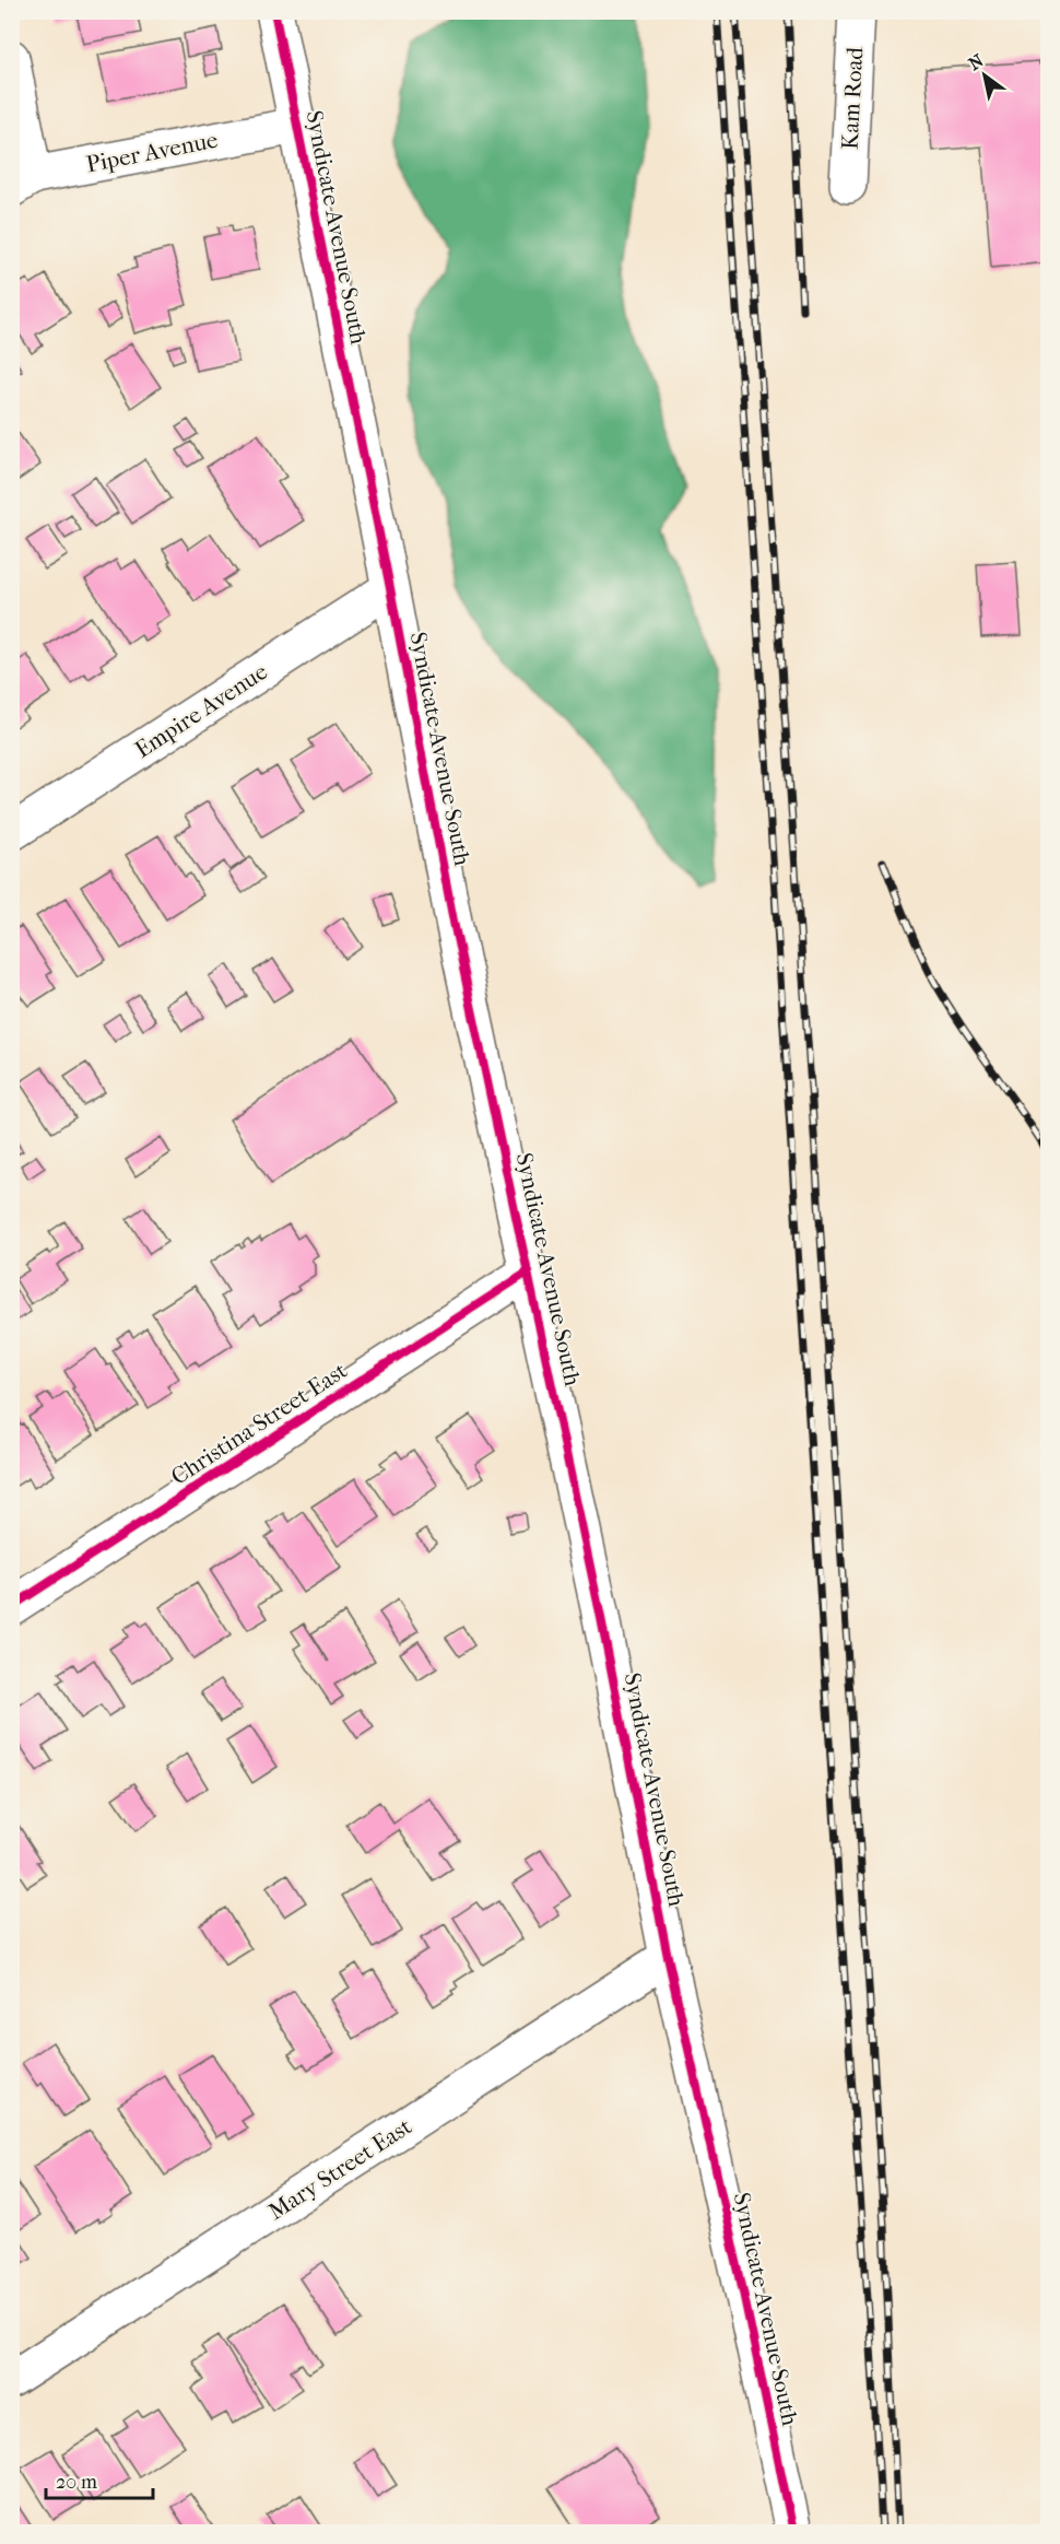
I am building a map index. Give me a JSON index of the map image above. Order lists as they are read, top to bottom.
{
  "streets": {
    "street": [
      "Kam Road",
      "Piper Avenue",
      "Syndicate Avenue South",
      "Empire Avenue",
      "Christina Street East",
      "Mary Street East"
    ]
  },
  "crossings": [
    ["Piper Avenue", "Syndicate Avenue South"],
    ["Syndicate Avenue South", "Empire Avenue"],
    ["Syndicate Avenue South", "Christina Street East"],
    ["Syndicate Avenue South", "Mary Street East"]
  ],
  "scale_bar": "20 m",
  "north": "top left"
}
